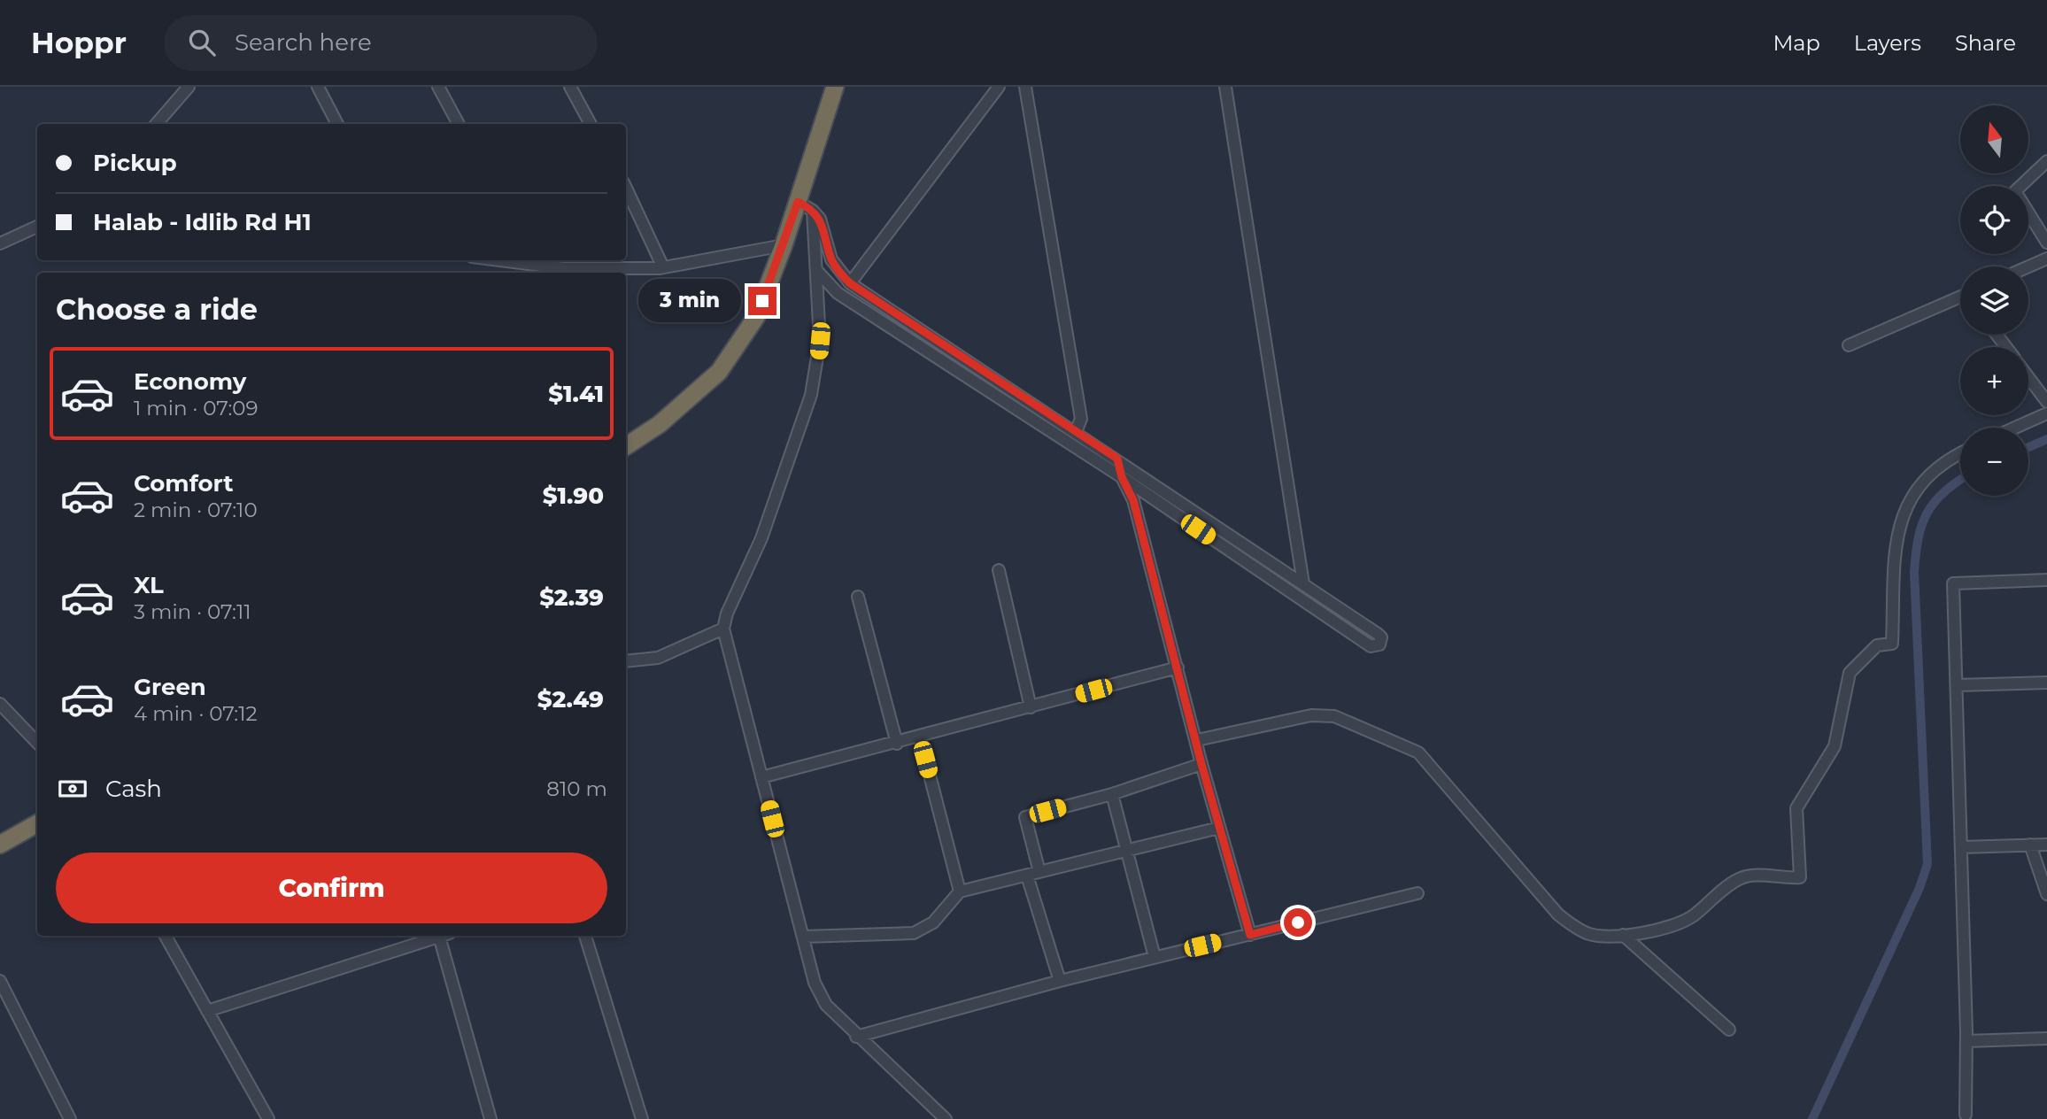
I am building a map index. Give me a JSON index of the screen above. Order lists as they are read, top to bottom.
{
  "north": "top",
  "page": {
    "header": "Hoppr",
    "search": "Search here",
    "nav": ["Map", "Layers", "Share"],
    "map_buttons": ["+", "−"],
    "banner": ["Pickup", "Halab - Idlib Rd H1"],
    "heading": "Choose a ride",
    "bubble": "3 min",
    "list": [
      {
        "name": "Economy",
        "note": "1 min · 07:09",
        "value": "$1.41"
      },
      {
        "name": "Comfort",
        "note": "2 min · 07:10",
        "value": "$1.90"
      },
      {
        "name": "XL",
        "note": "3 min · 07:11",
        "value": "$2.39"
      },
      {
        "name": "Green",
        "note": "4 min · 07:12",
        "value": "$2.49"
      }
    ],
    "pay": ["Cash", "810 m"],
    "buttons": "Confirm"
  }
}
